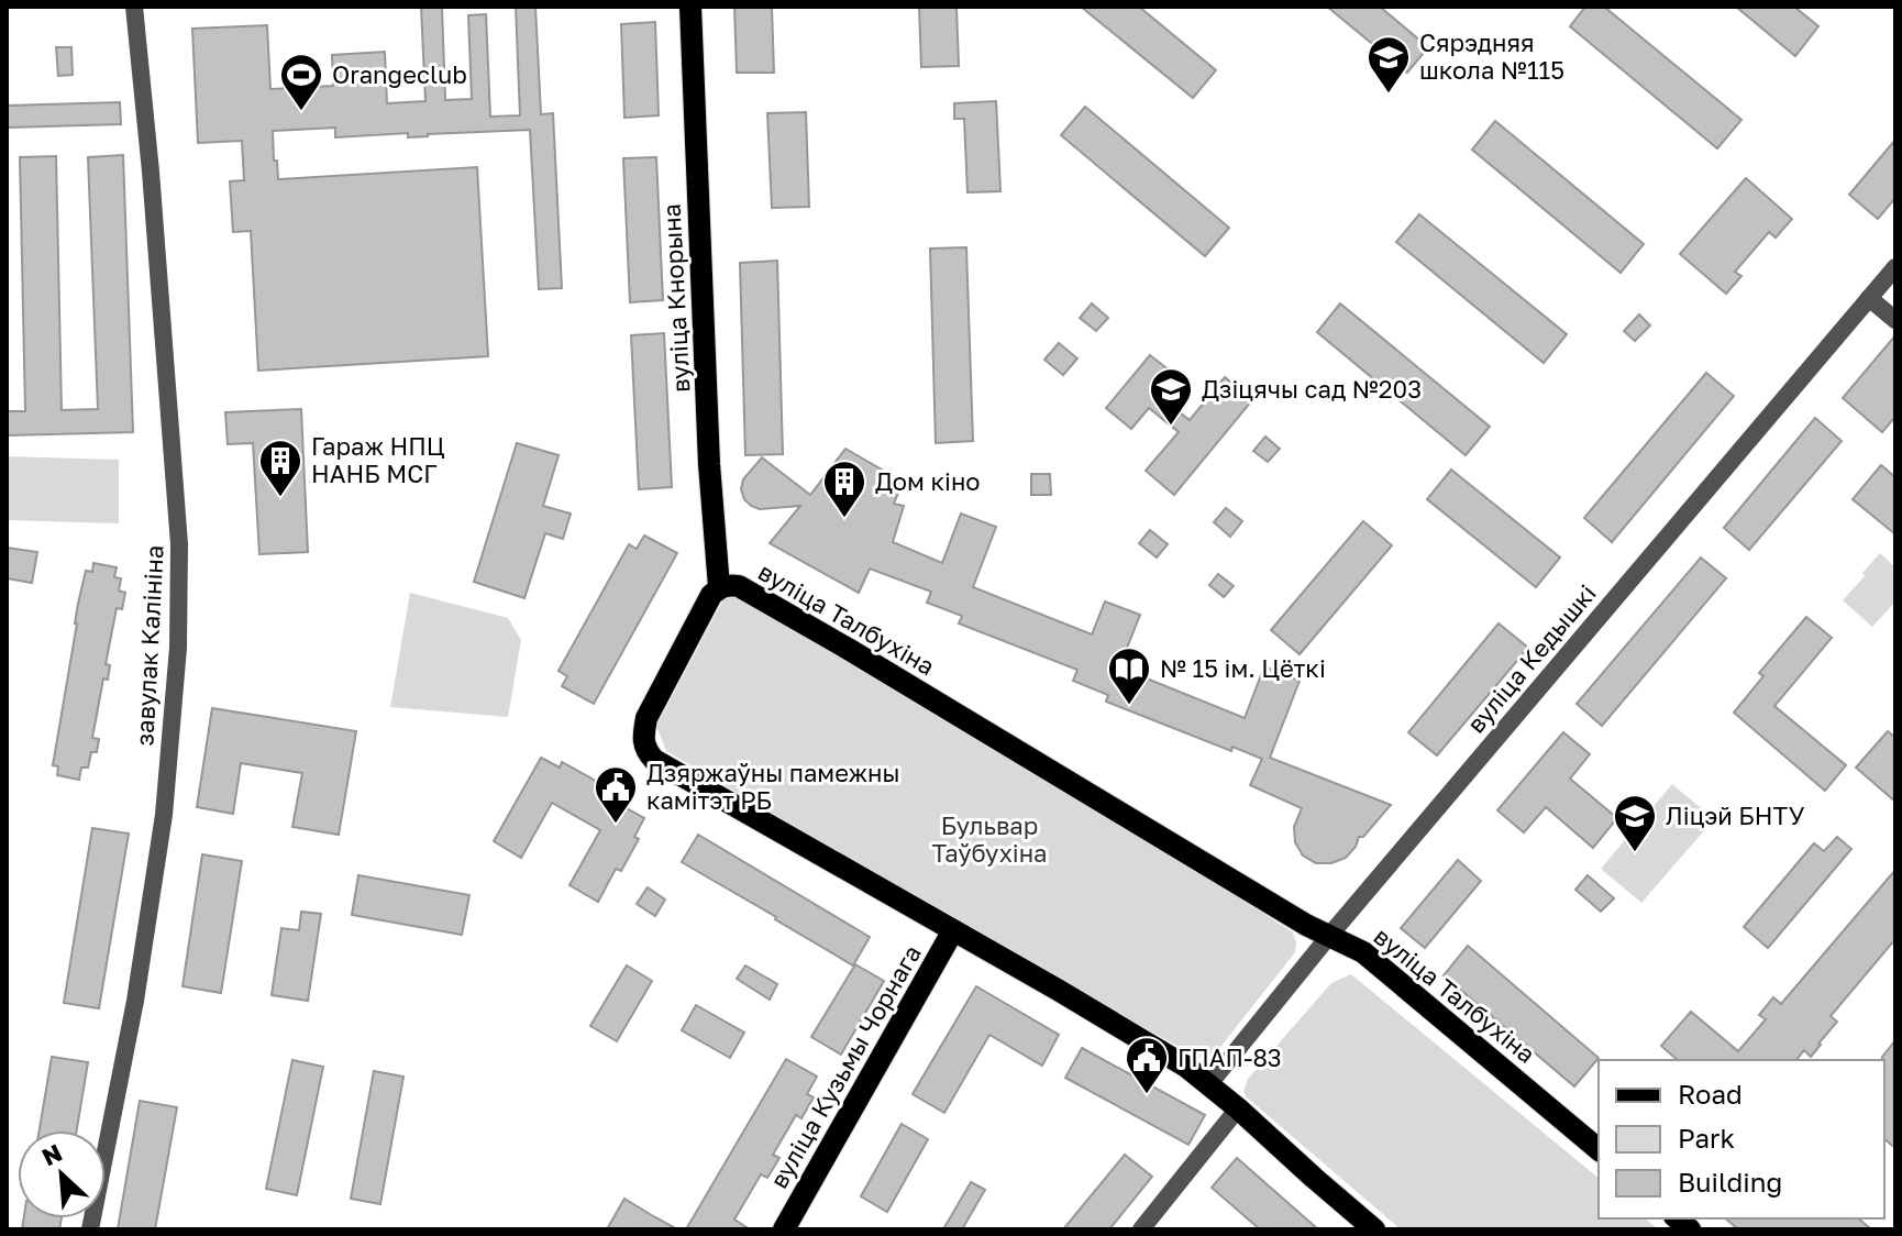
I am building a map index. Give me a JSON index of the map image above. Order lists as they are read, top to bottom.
{
  "streets": {
    "main road": ["вуліца Кнорына", "вуліца Талбухіна", "вуліца Кузьмы Чорнага"],
    "street": ["завулак Калініна", "вуліца Кедышкі"]
  },
  "crossings": [
    ["вуліца Кнорына", "вуліца Талбухіна"],
    ["вуліца Талбухіна", "вуліца Кедышкі"],
    ["вуліца Талбухіна", "вуліца Кузьмы Чорнага"]
  ],
  "parks": ["Бульвар Таўбухіна"],
  "places": {
    "school or university": ["Сярэдняя школа №115", "Дзіцячы сад №203", "Ліцэй БНТУ"],
    "sports": ["Orangeclub"],
    "building": ["Гараж НПЦ НАНБ МСГ", "Дом кіно"],
    "library": ["№ 15 ім. Цёткі"],
    "public building": ["Дзяржаўны памежны камітэт РБ", "ГПАП-83"]
  },
  "legend": ["Road", "Park", "Building"],
  "north": "top left"
}
